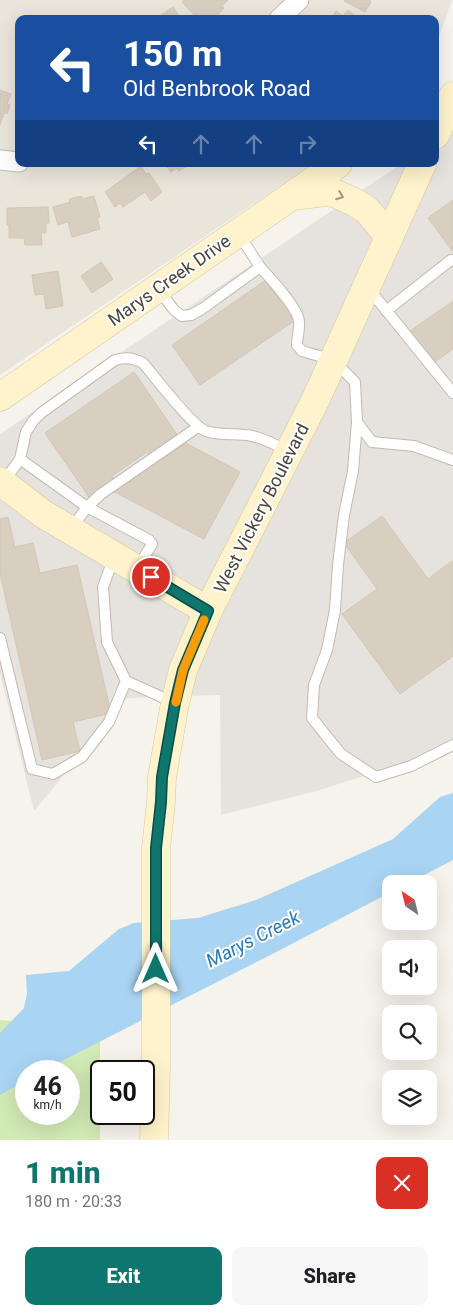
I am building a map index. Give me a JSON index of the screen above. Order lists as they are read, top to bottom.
{
  "streets": {
    "main road": ["Marys Creek Drive", "West Vickery Boulevard"]
  },
  "water": ["Marys Creek"],
  "north": "top left",
  "page": {
    "turn": ["150 m", "Old Benbrook Road"],
    "speed": "46 km/h",
    "limit": "50",
    "heading": ["1 min", "180 m · 20:33"],
    "buttons": ["Exit", "Share"]
  }
}
